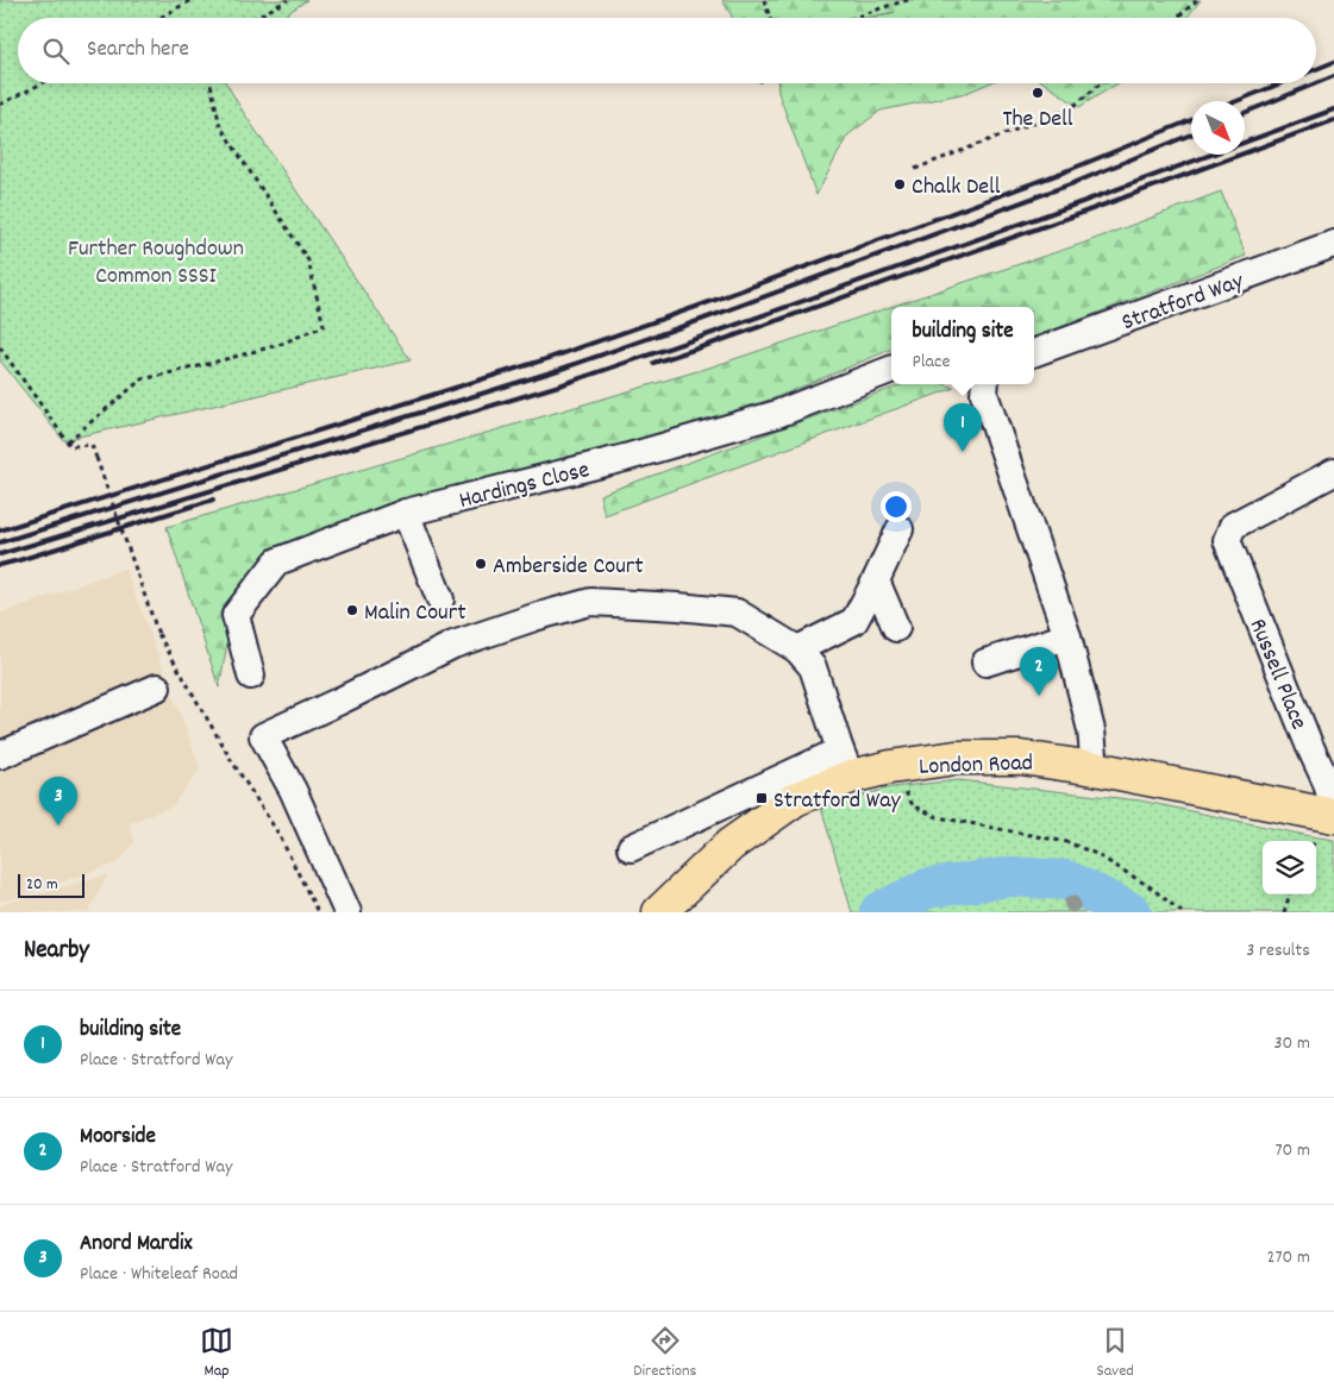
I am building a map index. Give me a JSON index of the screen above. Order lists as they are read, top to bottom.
{
  "streets": {
    "main road": ["London Road"],
    "street": ["Stratford Way", "Hardings Close", "Russell Place"]
  },
  "parks": ["Further Roughdown Common SSSI"],
  "places": {
    "other": [
      "The Dell",
      "Chalk Dell",
      "Amberside Court",
      "Malin Court"
    ],
    "transit": ["Stratford Way"]
  },
  "scale_bar": "20 m",
  "north": "bottom right",
  "page": {
    "search": "Search here",
    "popup": ["building site", "Place"],
    "pins": ["1", "2", "3"],
    "scale": "20 m",
    "heading": ["Nearby", "3 results"],
    "list": [
      {
        "mark": "1",
        "name": "building site",
        "note": "Place · Stratford Way",
        "value": "30 m"
      },
      {
        "mark": "2",
        "name": "Moorside",
        "note": "Place · Stratford Way",
        "value": "70 m"
      },
      {
        "mark": "3",
        "name": "Anord Mardix",
        "note": "Place · Whiteleaf Road",
        "value": "270 m"
      }
    ],
    "nav": ["Map", "Directions", "Saved"]
  }
}
